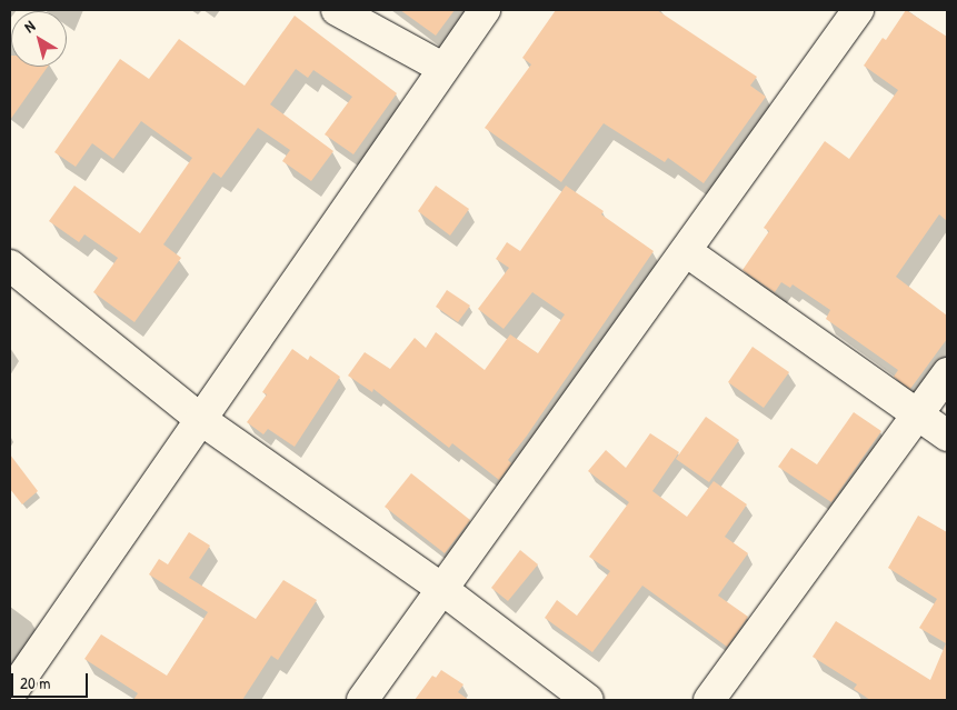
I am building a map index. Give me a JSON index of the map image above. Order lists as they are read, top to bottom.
{
  "scale_bar": "20 m",
  "north": "top left"
}
